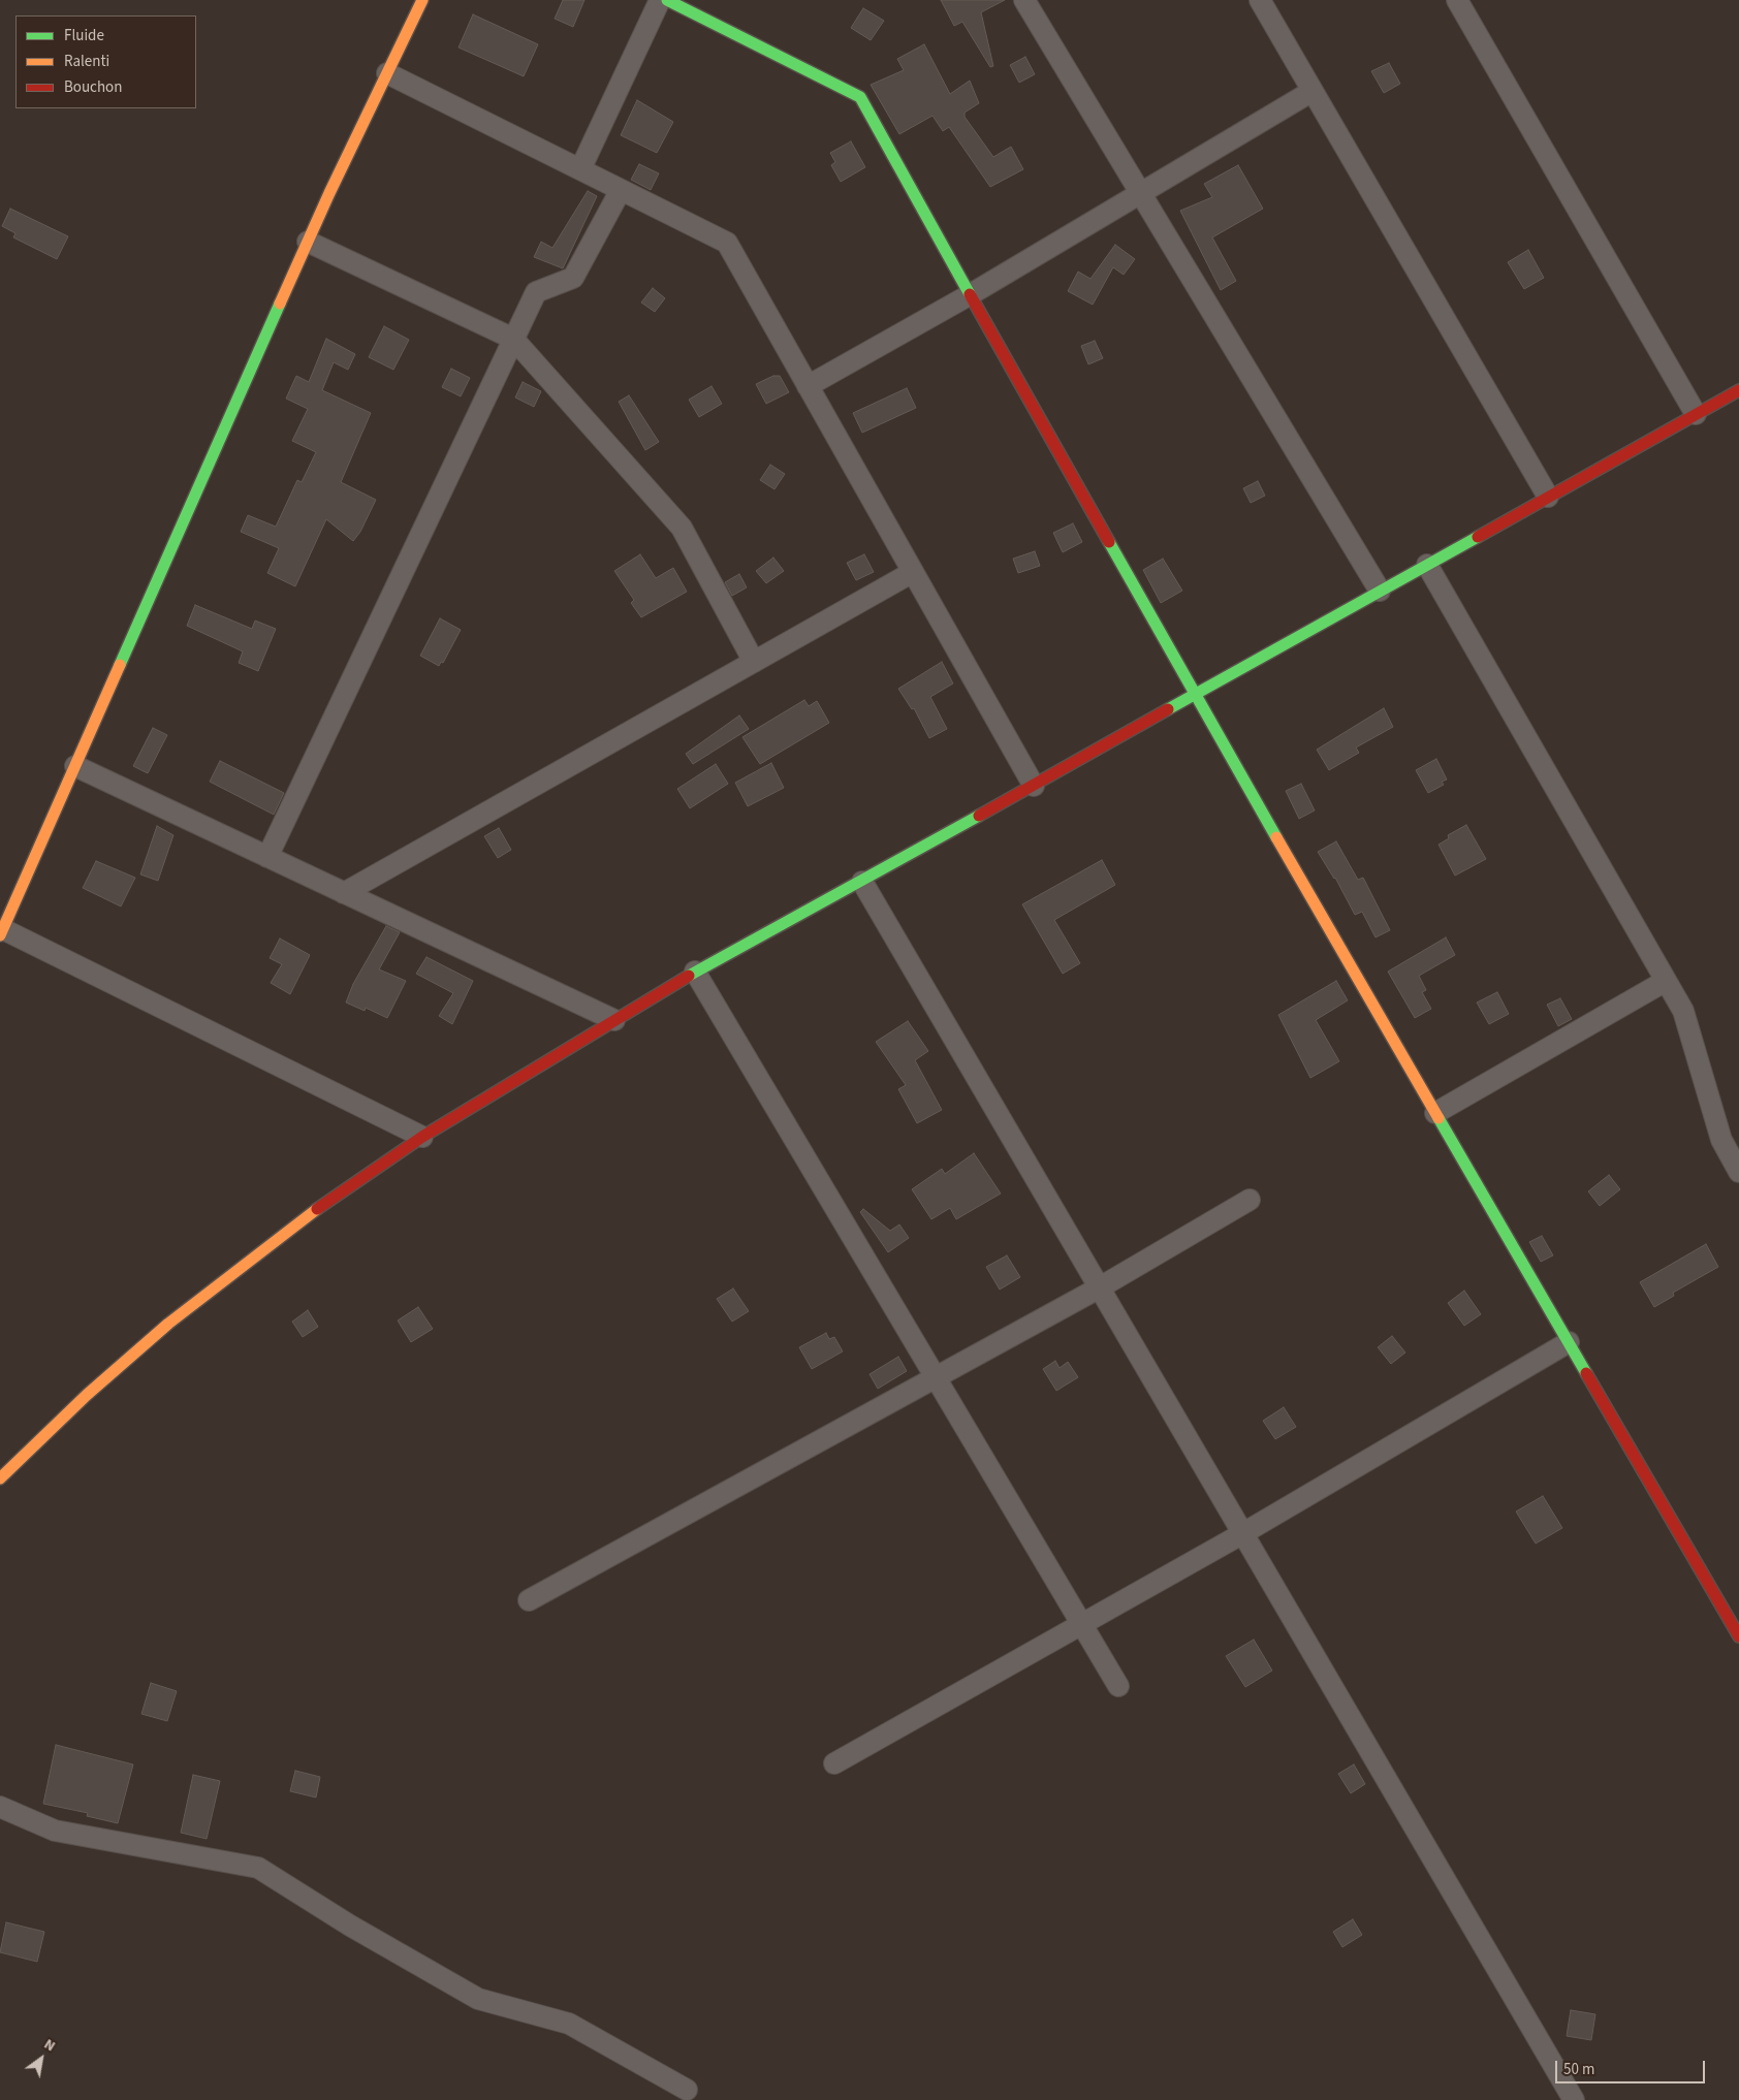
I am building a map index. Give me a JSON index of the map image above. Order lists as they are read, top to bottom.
{
  "legend": ["Fluide", "Ralenti", "Bouchon"],
  "scale_bar": "50 m",
  "north": "top right"
}
